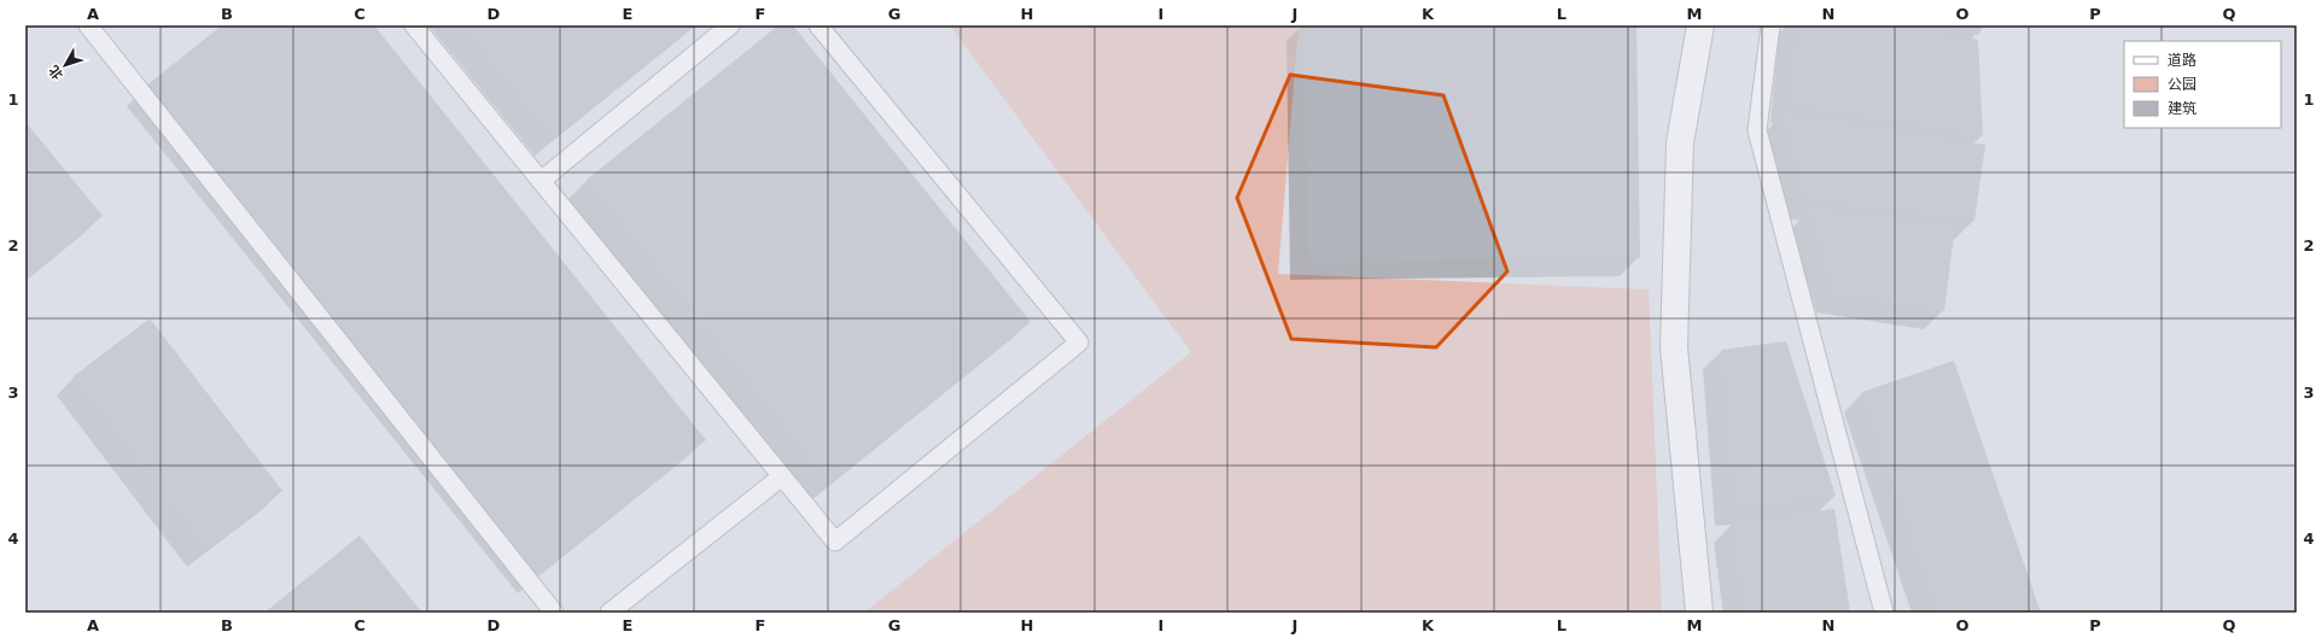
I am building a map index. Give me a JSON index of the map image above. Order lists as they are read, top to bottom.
{
  "legend": ["道路", "公园", "建筑"],
  "north": "bottom left",
  "grid": {
    "columns": [
      "A",
      "B",
      "C",
      "D",
      "E",
      "F",
      "G",
      "H",
      "I",
      "J",
      "K",
      "L",
      "M",
      "N",
      "O",
      "P",
      "Q"
    ],
    "rows": [
      "1",
      "2",
      "3",
      "4"
    ]
  }
}
